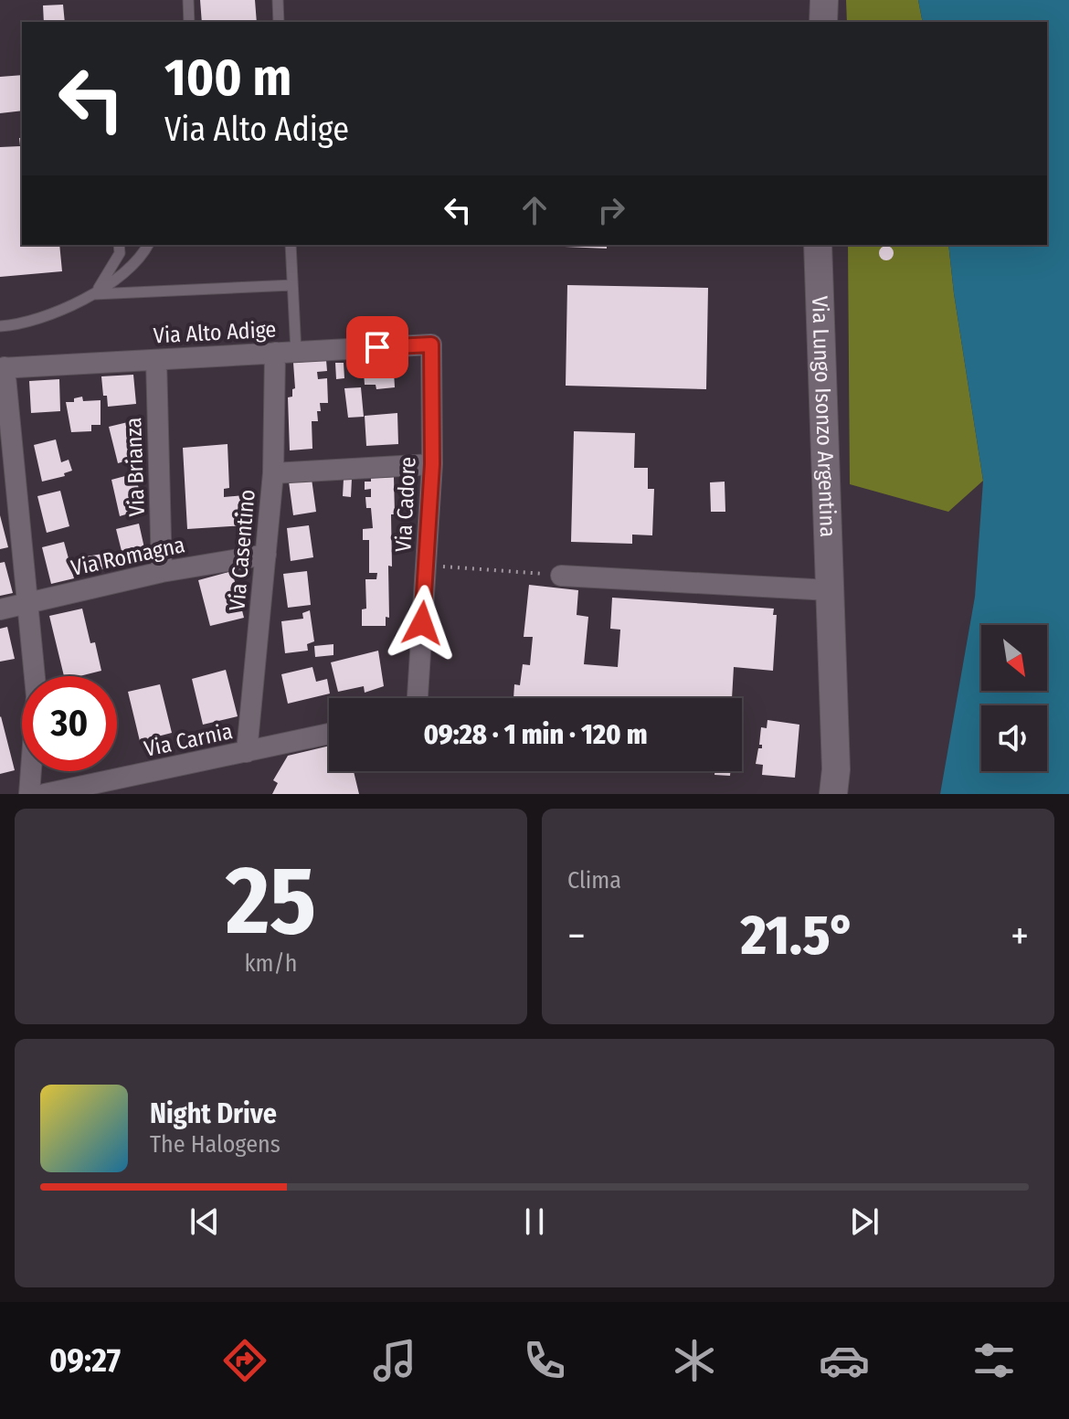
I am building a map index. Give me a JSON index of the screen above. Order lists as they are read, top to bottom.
{
  "streets": {
    "main road": ["Via Lungo Isonzo Argentina"],
    "street": [
      "Via Alto Adige",
      "Via Brianza",
      "Via Cadore",
      "Via Casentino",
      "Via Romagna",
      "Via Carnia"
    ]
  },
  "crossings": [
    ["Via Alto Adige", "Via Brianza"],
    ["Via Alto Adige", "Via Cadore"],
    ["Via Alto Adige", "Via Casentino"],
    ["Via Brianza", "Via Romagna"],
    ["Via Casentino", "Via Romagna"],
    ["Via Casentino", "Via Carnia"]
  ],
  "north": "bottom right",
  "page": {
    "turn": ["100 m", "Via Alto Adige"],
    "limit": "30",
    "trip": "09:28 · 1 min · 120 m",
    "tile": [
      ["25", "km/h"],
      "Clima"
    ],
    "heat": ["−", "21.5°", "+"],
    "song": ["Night Drive", "The Halogens"],
    "tabs": "09:27"
  }
}
